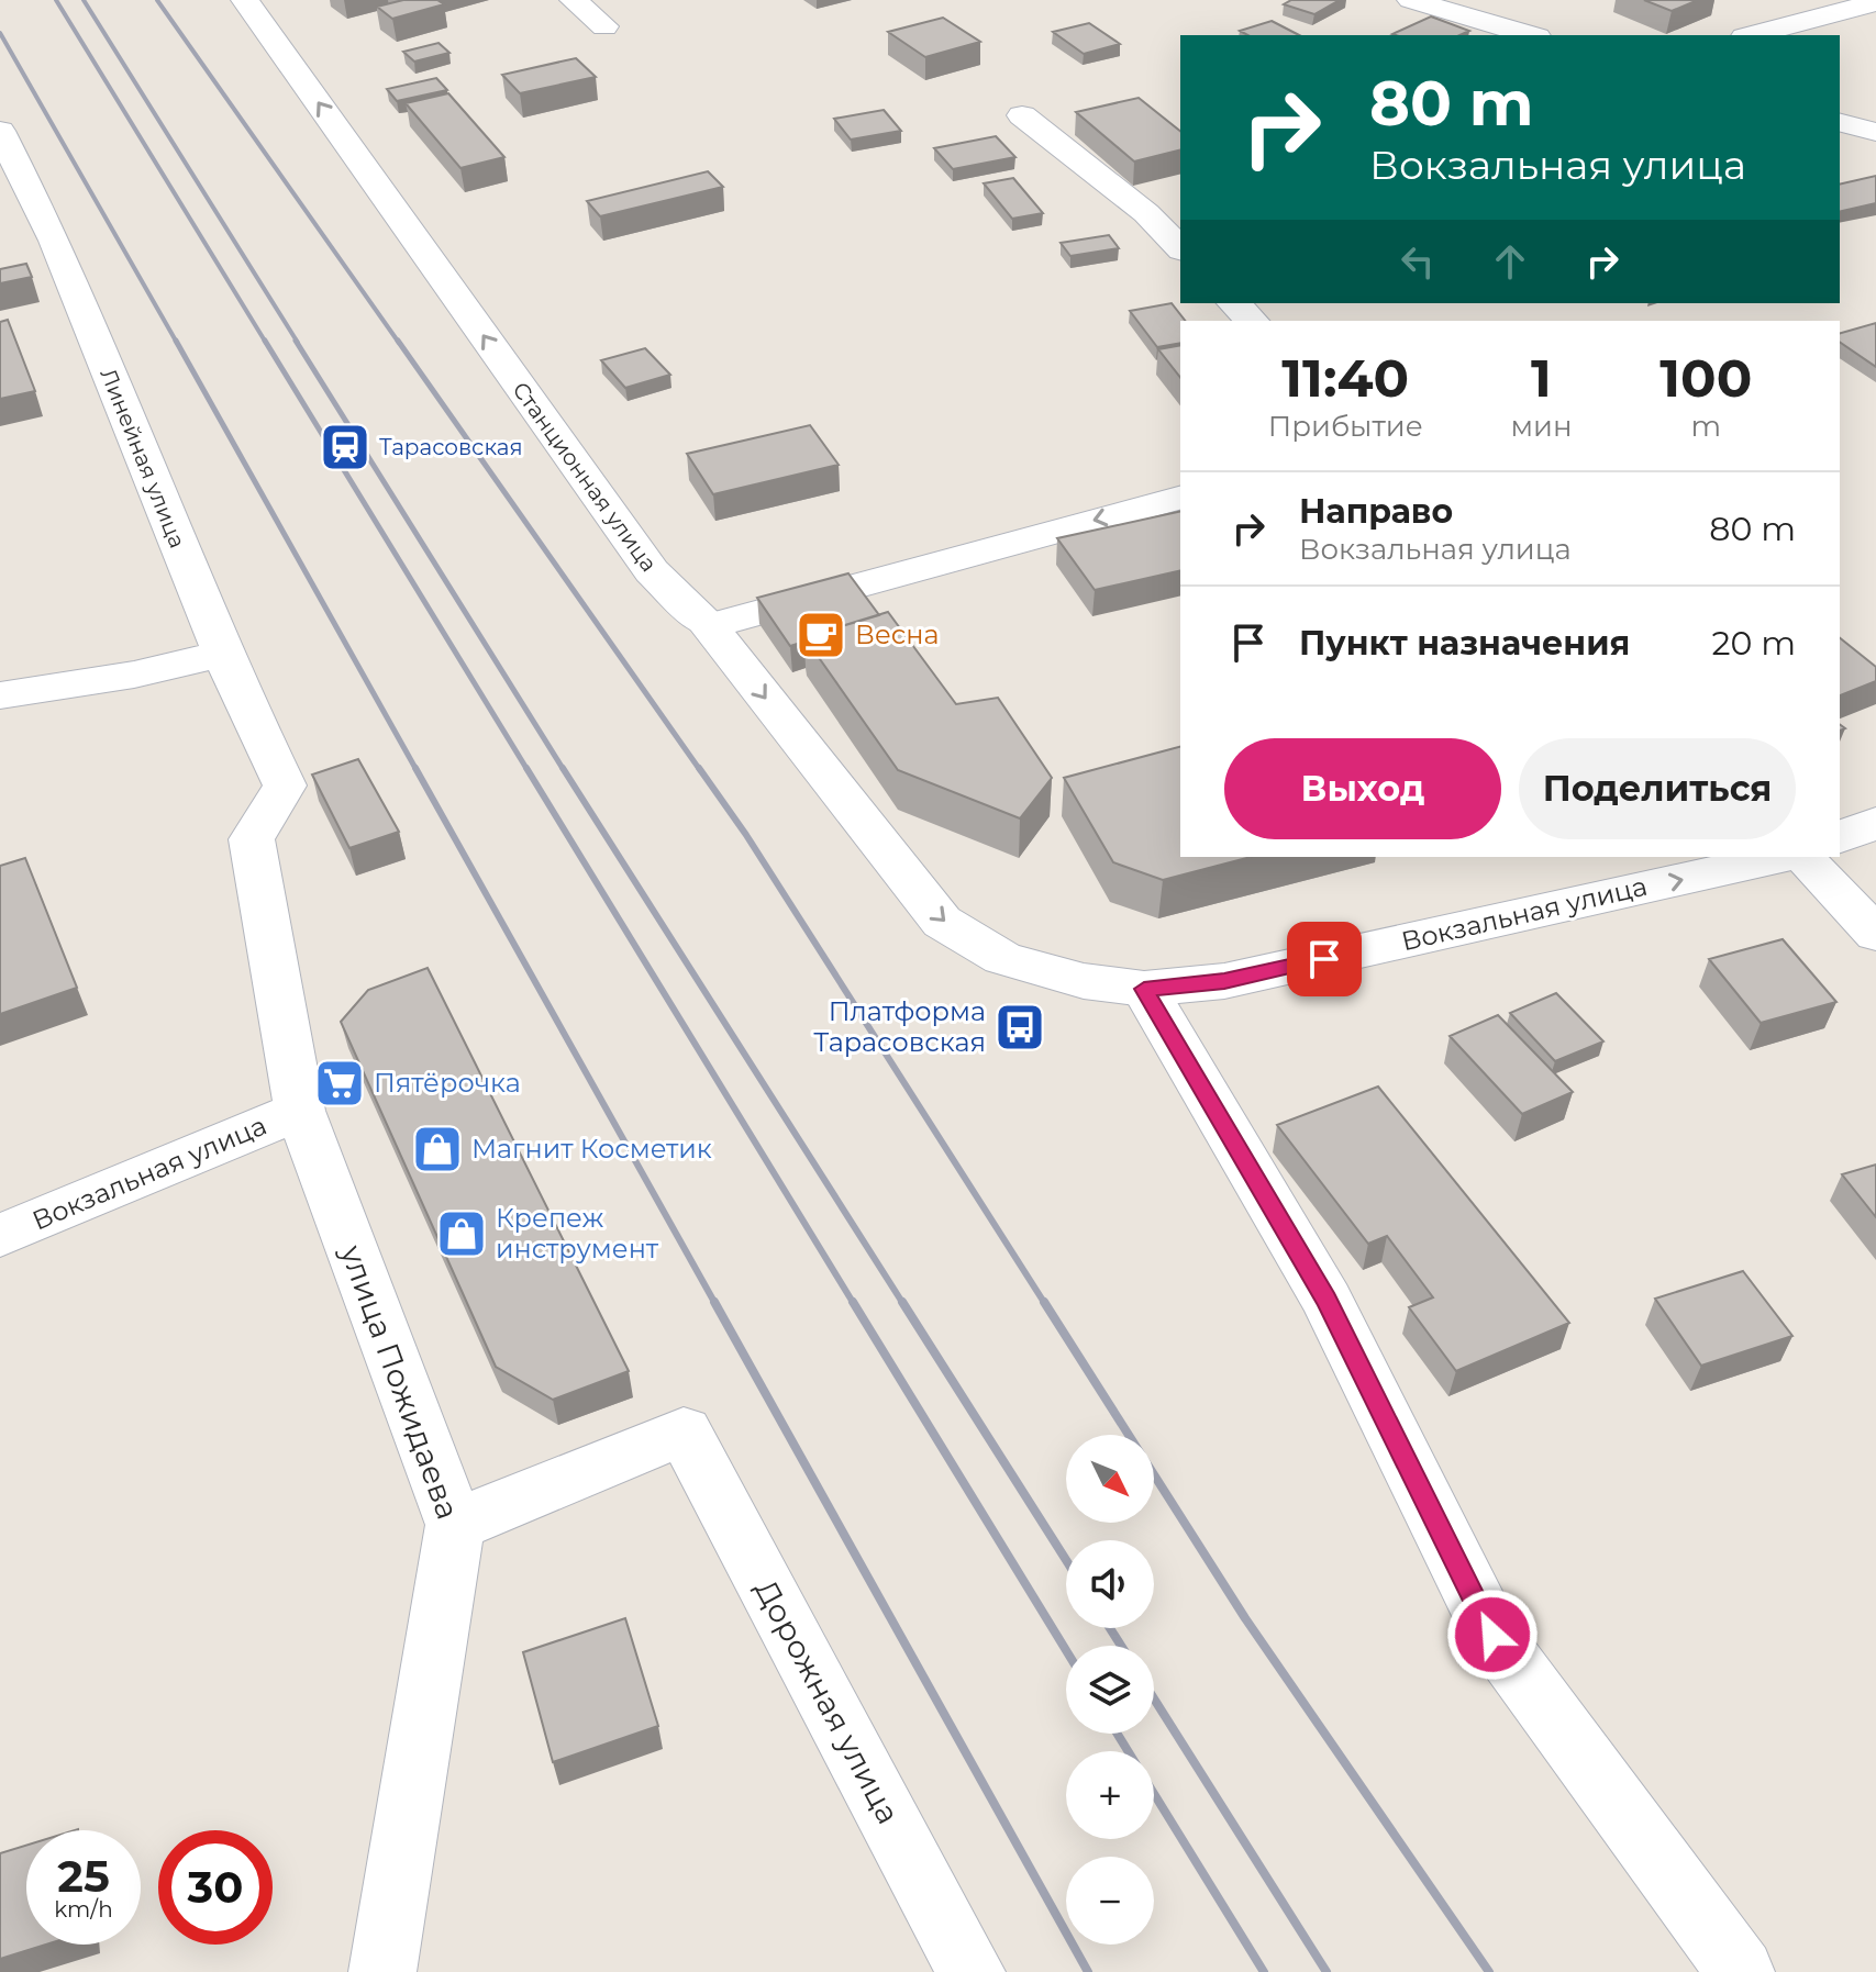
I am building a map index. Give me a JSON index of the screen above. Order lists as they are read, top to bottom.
{
  "streets": {
    "street": [
      "Линейная улица",
      "Станционная улица",
      "Вокзальная улица",
      "улица Пожидаева",
      "Дорожная улица"
    ]
  },
  "crossings": [
    ["Линейная улица", "улица Пожидаева"],
    ["Станционная улица", "Вокзальная улица"],
    ["Вокзальная улица", "улица Пожидаева"],
    ["улица Пожидаева", "Дорожная улица"]
  ],
  "one_way": ["Вокзальная улица"],
  "places": {
    "station": ["Тарасовская"],
    "cafe": ["Весна"],
    "bus stop": ["Платформа Тарасовская"],
    "supermarket": ["Пятёрочка"],
    "shop": ["Магнит Косметик", "Крепеж инструмент"]
  },
  "north": "bottom right",
  "page": {
    "turn": ["80 m", "Вокзальная улица"],
    "eta": [
      "11:40",
      "Прибытие",
      "1",
      "мин",
      "100",
      "m"
    ],
    "list": [
      {
        "name": "Направо",
        "note": "Вокзальная улица",
        "value": "80 m"
      },
      {
        "name": "Пункт назначения",
        "value": "20 m"
      }
    ],
    "buttons": ["Выход", "Поделиться"],
    "map_buttons": ["+", "−"],
    "speed": "25 km/h",
    "limit": "30"
  }
}
